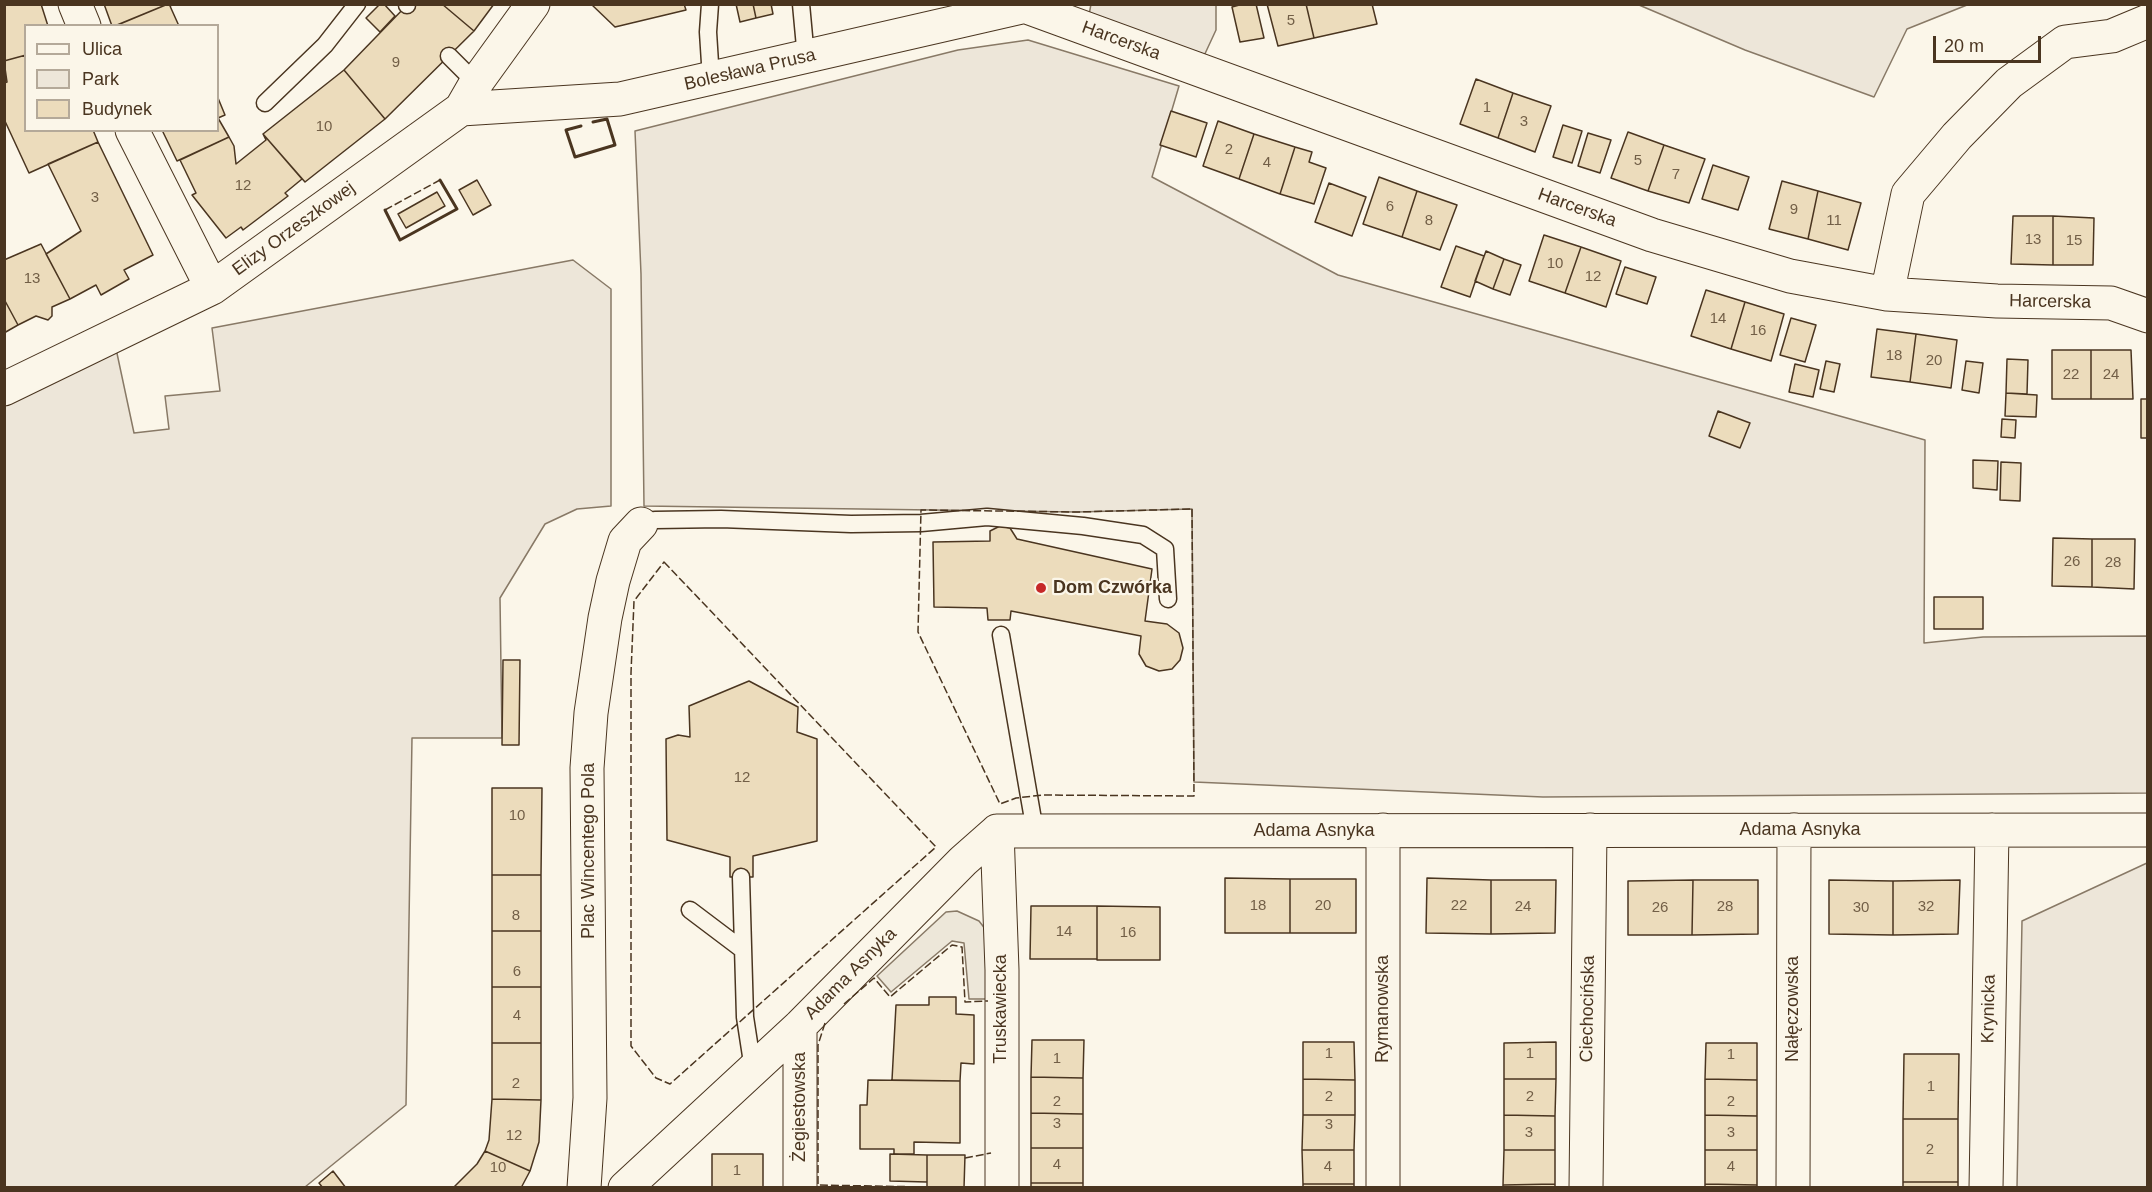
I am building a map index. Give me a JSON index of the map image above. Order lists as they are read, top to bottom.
{
  "streets": {
    "street": [
      "Harcerska",
      "Bolesława Prusa",
      "Elizy Orzeszkowej",
      "Adama Asnyka",
      "Plac Wincentego Pola",
      "Truskawiecka",
      "Rymanowska",
      "Ciechocińska",
      "Nałęczowska",
      "Krynicka",
      "Żegiestowska"
    ]
  },
  "crossings": [
    ["Harcerska", "Bolesława Prusa"],
    ["Bolesława Prusa", "Elizy Orzeszkowej"],
    ["Adama Asnyka", "Truskawiecka"],
    ["Adama Asnyka", "Rymanowska"],
    ["Adama Asnyka", "Ciechocińska"],
    ["Adama Asnyka", "Nałęczowska"],
    ["Adama Asnyka", "Krynicka"],
    ["Adama Asnyka", "Żegiestowska"]
  ],
  "places": ["Dom Czwórka"],
  "house_numbers": [
    "5",
    "9",
    "1",
    "3",
    "10",
    "2",
    "5",
    "4",
    "7",
    "12",
    "3",
    "6",
    "9",
    "8",
    "11",
    "13",
    "15",
    "10",
    "12",
    "13",
    "14",
    "16",
    "18",
    "20",
    "22",
    "24",
    "26",
    "28",
    "12",
    "10",
    "18",
    "20",
    "22",
    "24",
    "28",
    "32",
    "26",
    "30",
    "8",
    "14",
    "16",
    "6",
    "4",
    "1",
    "1",
    "1",
    "1",
    "2",
    "1",
    "2",
    "2",
    "2",
    "2",
    "3",
    "3",
    "3",
    "3",
    "12",
    "2",
    "4",
    "4",
    "4",
    "10",
    "1"
  ],
  "legend": ["Ulica", "Park", "Budynek"],
  "scale_bar": "20 m"
}
